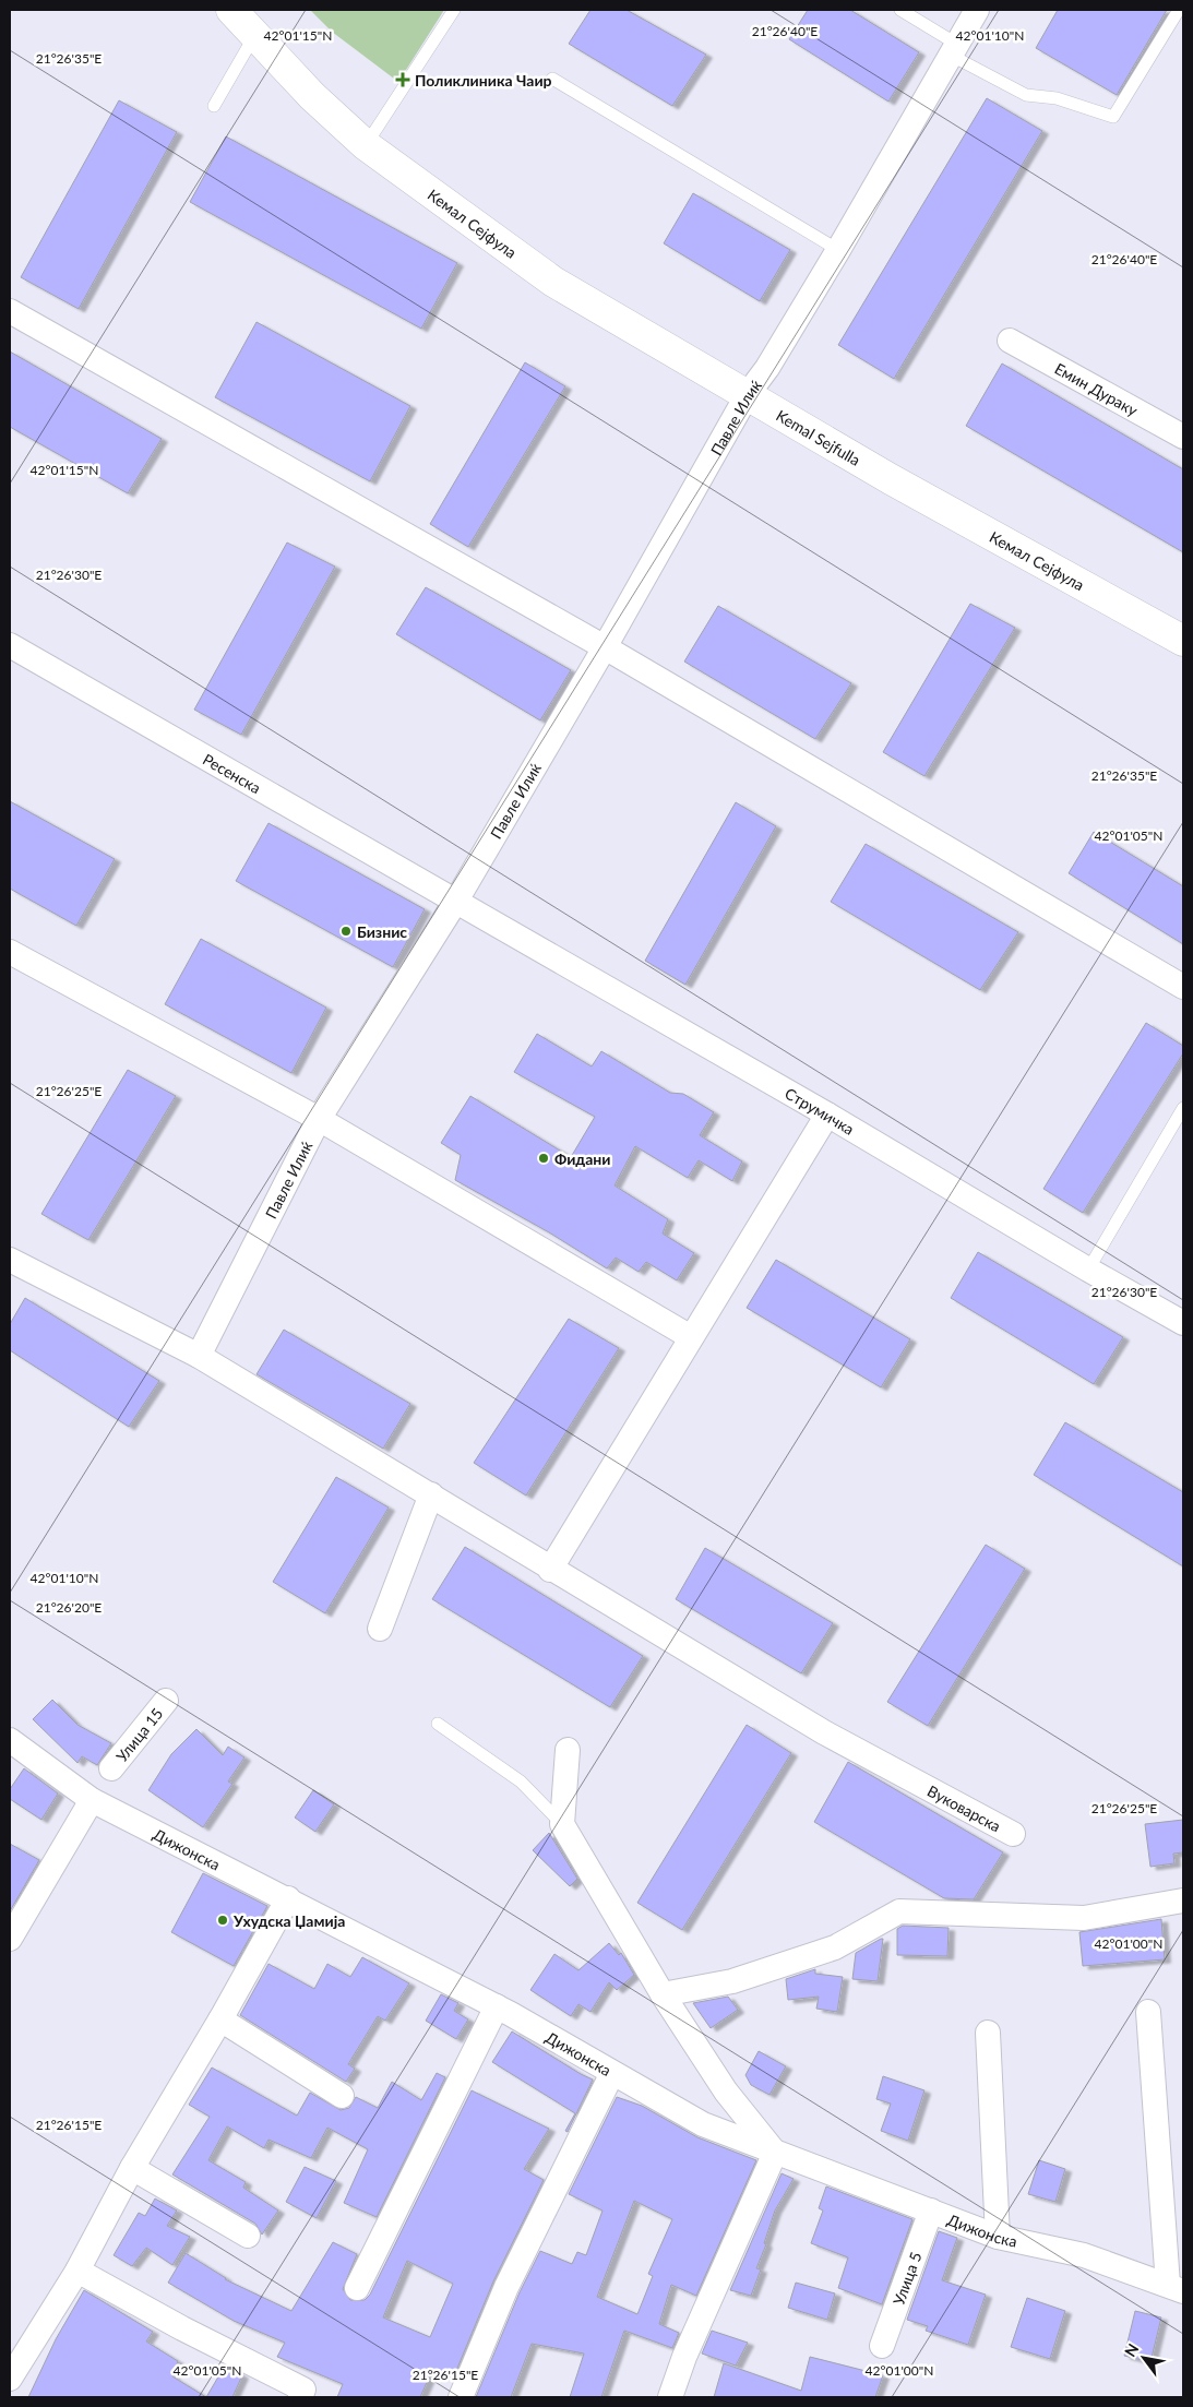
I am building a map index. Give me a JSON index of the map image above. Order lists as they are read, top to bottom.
{
  "streets": {
    "street": [
      "Кемал Сејфула",
      "Емин Дураку",
      "Павле Илиќ",
      "Kemal Sejfulla",
      "Ресенска",
      "Струмичка",
      "Улица 15",
      "Вуковарска",
      "Дижонска",
      "Улица 5"
    ]
  },
  "crossings": [
    ["Кемал Сејфула", "Павле Илиќ"],
    ["Кемал Сејфула", "Kemal Sejfulla"],
    ["Павле Илиќ", "Kemal Sejfulla"],
    ["Павле Илиќ", "Ресенска"],
    ["Павле Илиќ", "Струмичка"],
    ["Павле Илиќ", "Вуковарска"],
    ["Ресенска", "Струмичка"],
    ["Дижонска", "Улица 5"]
  ],
  "places": {
    "health": ["Поликлиника Чаир"],
    "other": ["Бизнис", "Фидани", "Ухудска Џамија"]
  },
  "north": "top left",
  "coordinates": [
    "21°26'40\"E",
    "42°01'15\"N",
    "42°01'10\"N",
    "21°26'35\"E",
    "21°26'30\"E",
    "42°01'05\"N",
    "21°26'25\"E",
    "21°26'20\"E",
    "42°01'00\"N",
    "21°26'15\"E"
  ]
}
